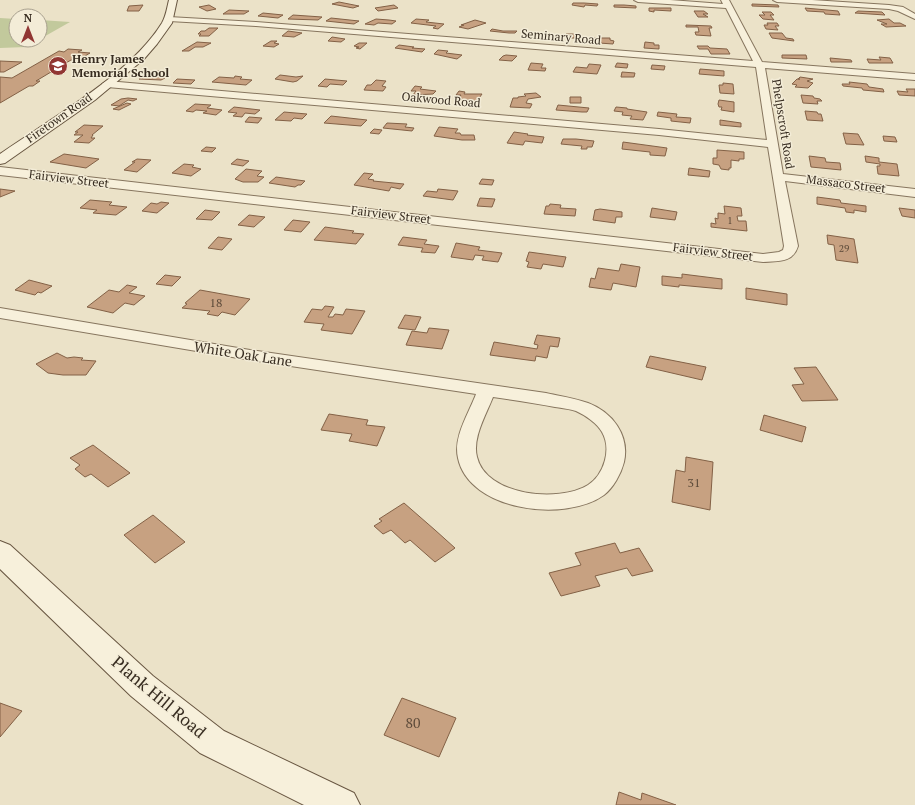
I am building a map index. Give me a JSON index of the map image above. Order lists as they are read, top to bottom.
{
  "streets": {
    "street": [
      "Seminary Road",
      "Oakwood Road",
      "Firetown Road",
      "Phelpscroft Road",
      "Fairview Street",
      "Massaco Street",
      "White Oak Lane",
      "Plank Hill Road"
    ]
  },
  "crossings": [
    ["Seminary Road", "Firetown Road"],
    ["Seminary Road", "Phelpscroft Road"],
    ["Oakwood Road", "Firetown Road"],
    ["Oakwood Road", "Phelpscroft Road"],
    ["Phelpscroft Road", "Fairview Street"],
    ["Phelpscroft Road", "Massaco Street"]
  ],
  "places": {
    "school or university": ["Henry James Memorial School"]
  },
  "house_numbers": [
    "1",
    "29",
    "18",
    "31",
    "80"
  ],
  "north": "top"
}
